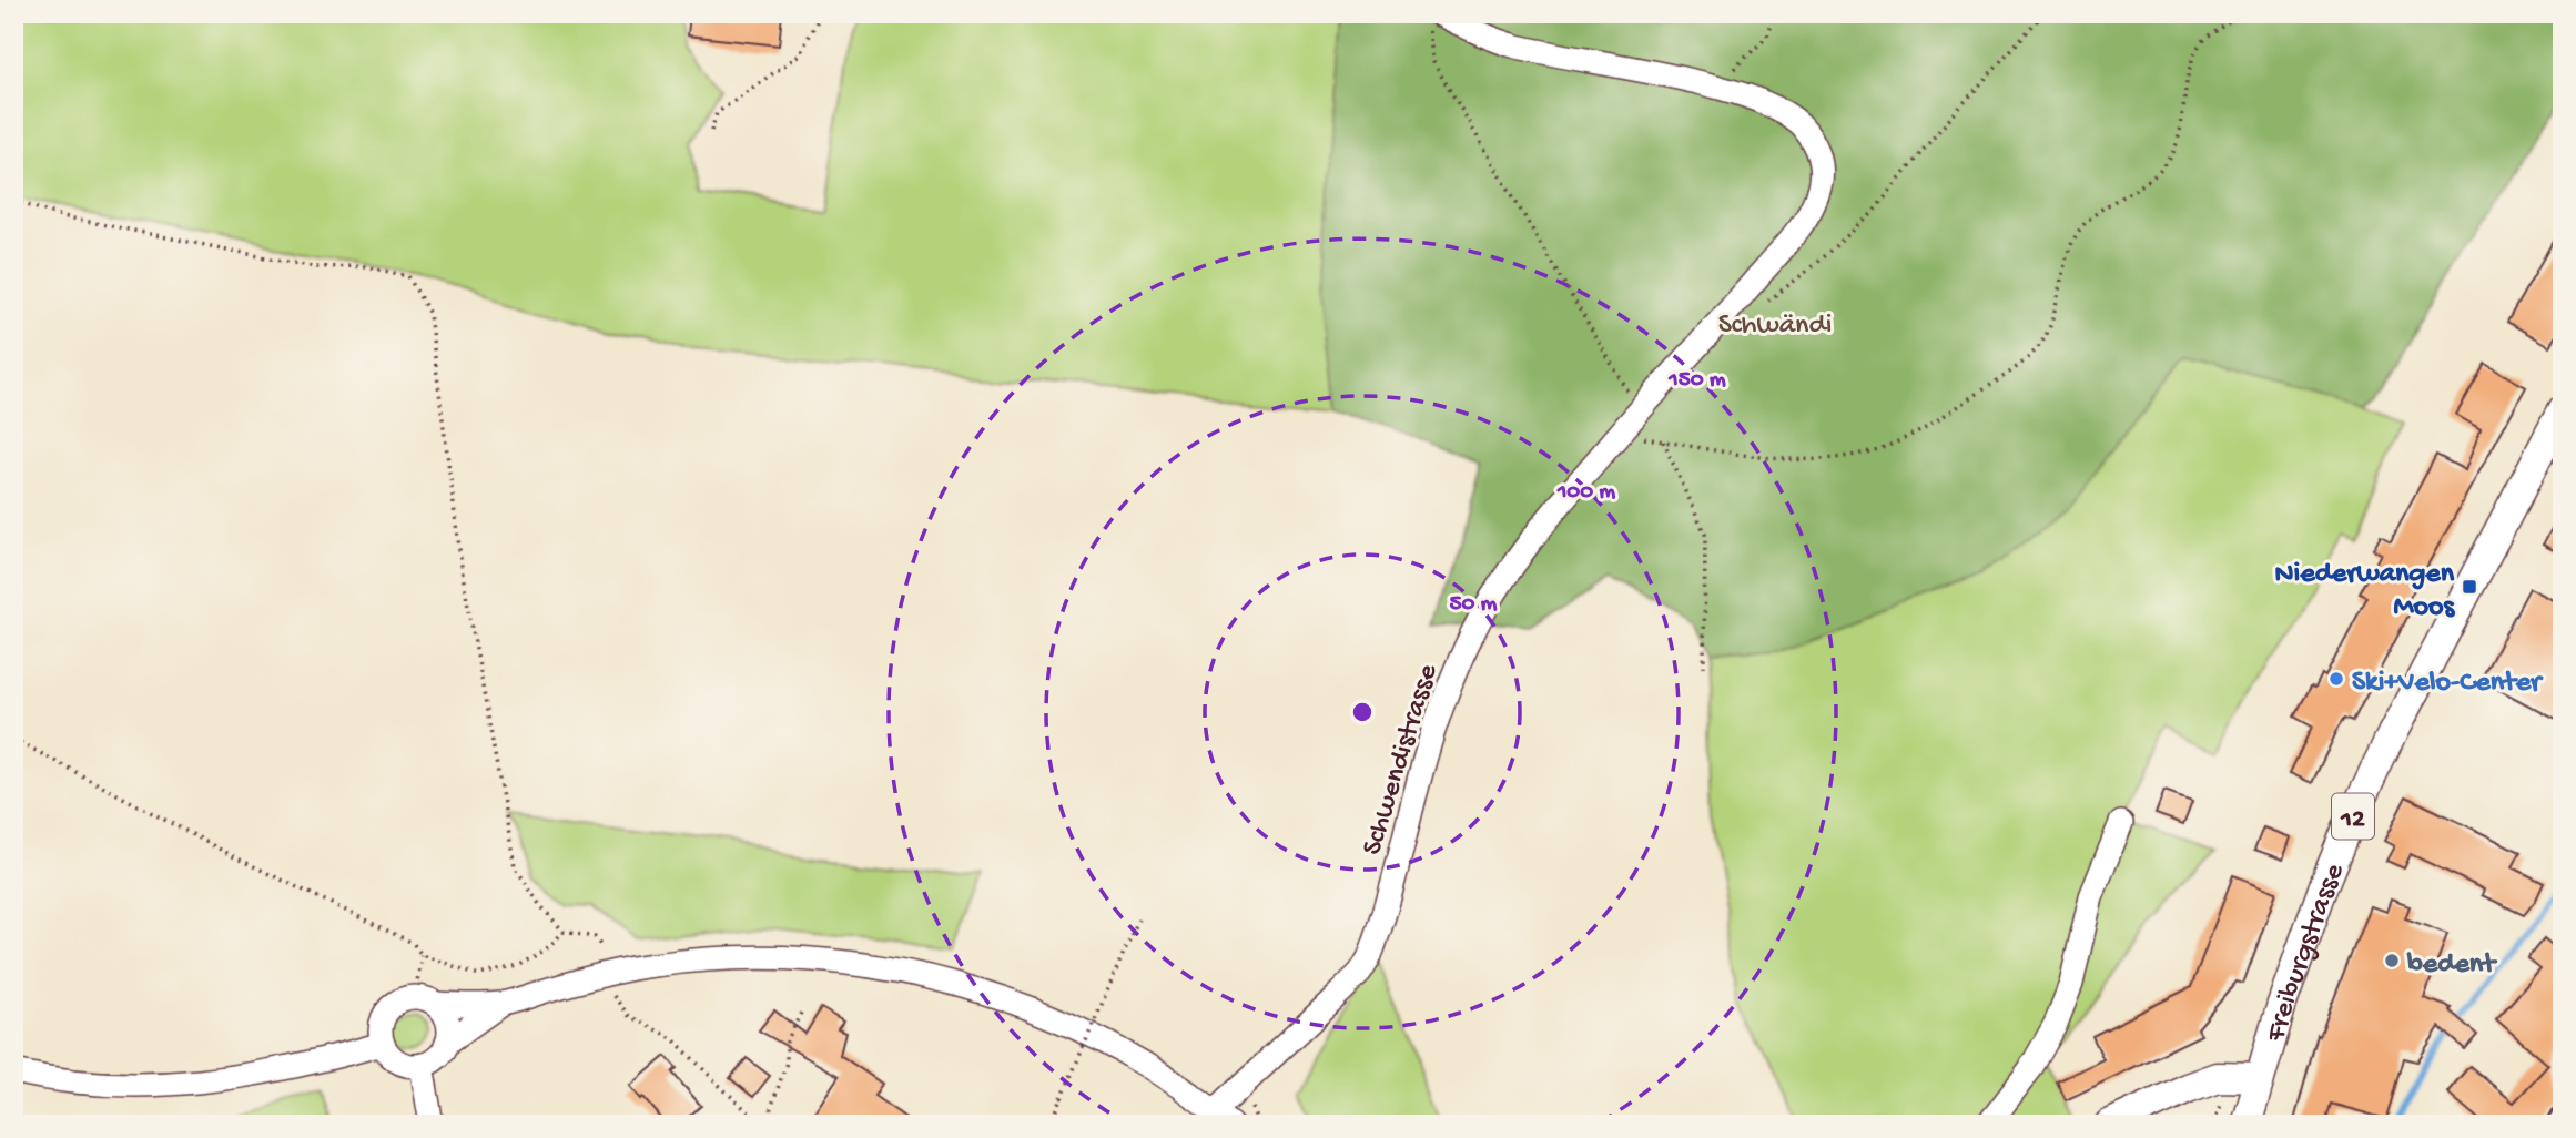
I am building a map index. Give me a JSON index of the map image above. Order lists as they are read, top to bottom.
{
  "streets": {
    "main road": ["12", "Freiburgstrasse"],
    "street": ["Schwendistrasse"]
  },
  "parks": ["Schwändi"],
  "places": {
    "transit": ["Niederwangen Moos"],
    "other": ["Ski+Velo-Center", "bedent"]
  },
  "rings": ["150 m", "100 m", "50 m"]
}
